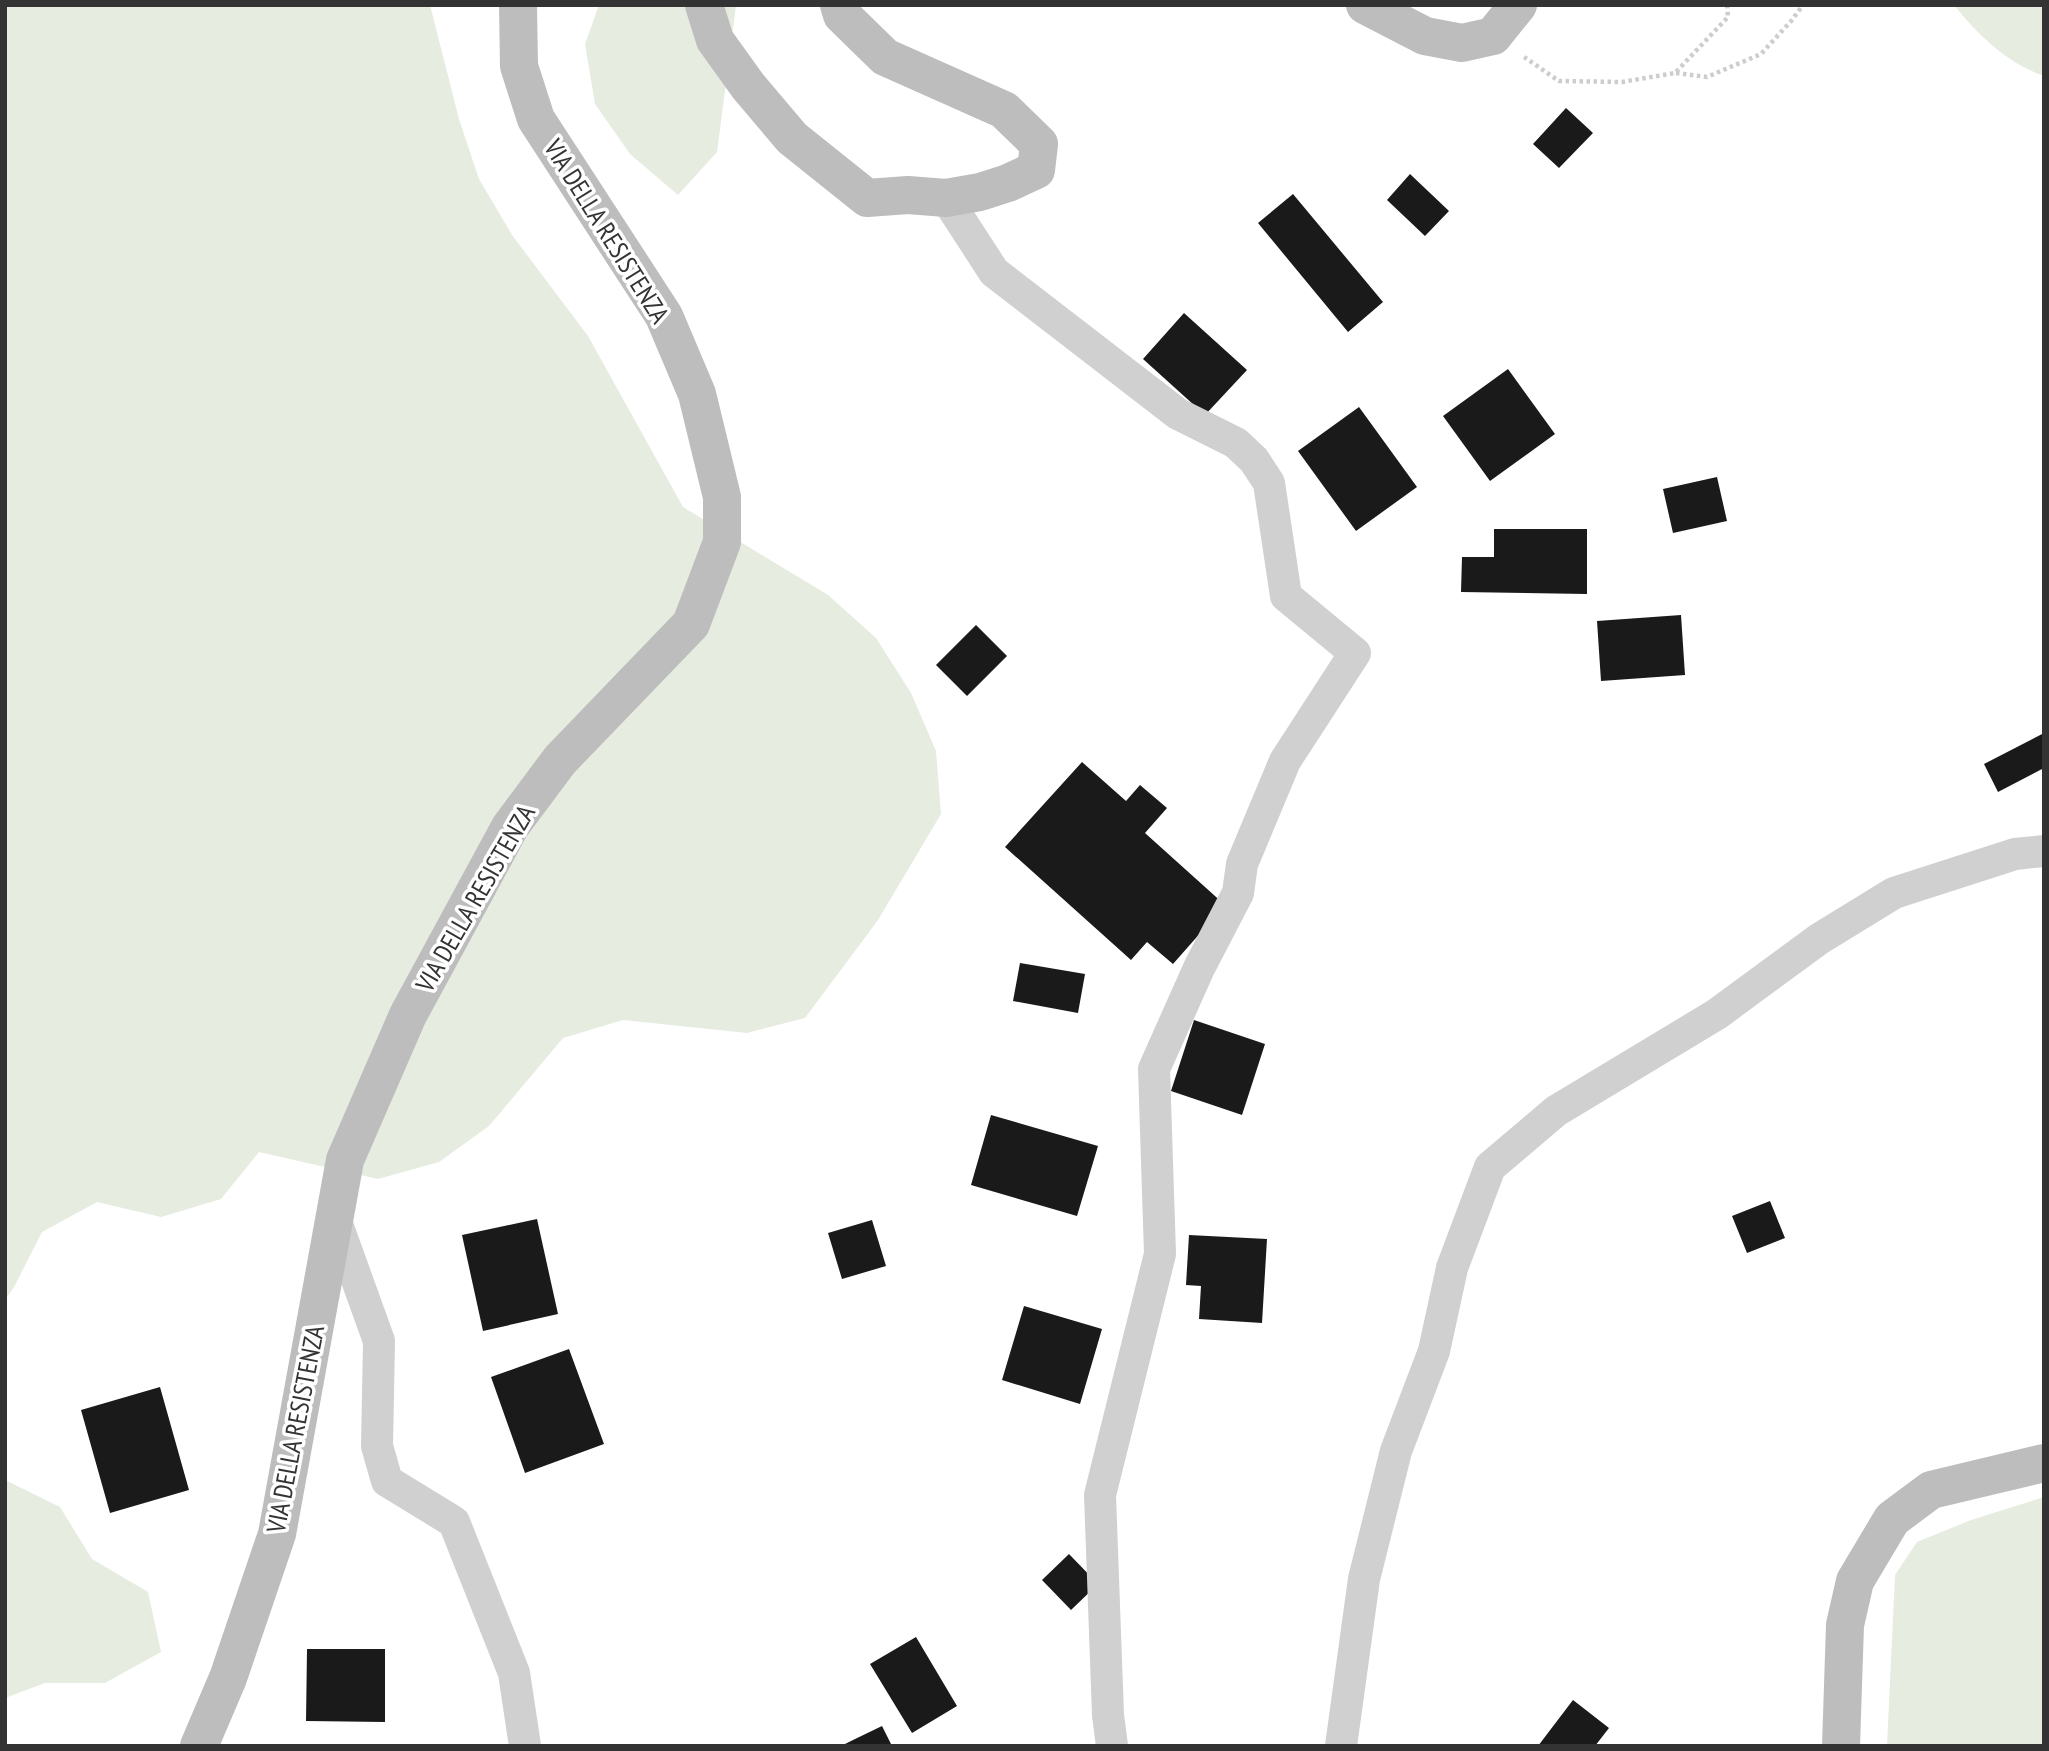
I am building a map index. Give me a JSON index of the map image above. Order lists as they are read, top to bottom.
{
  "streets": {
    "street": ["VIA DELLA RESISTENZA"]
  }
}
